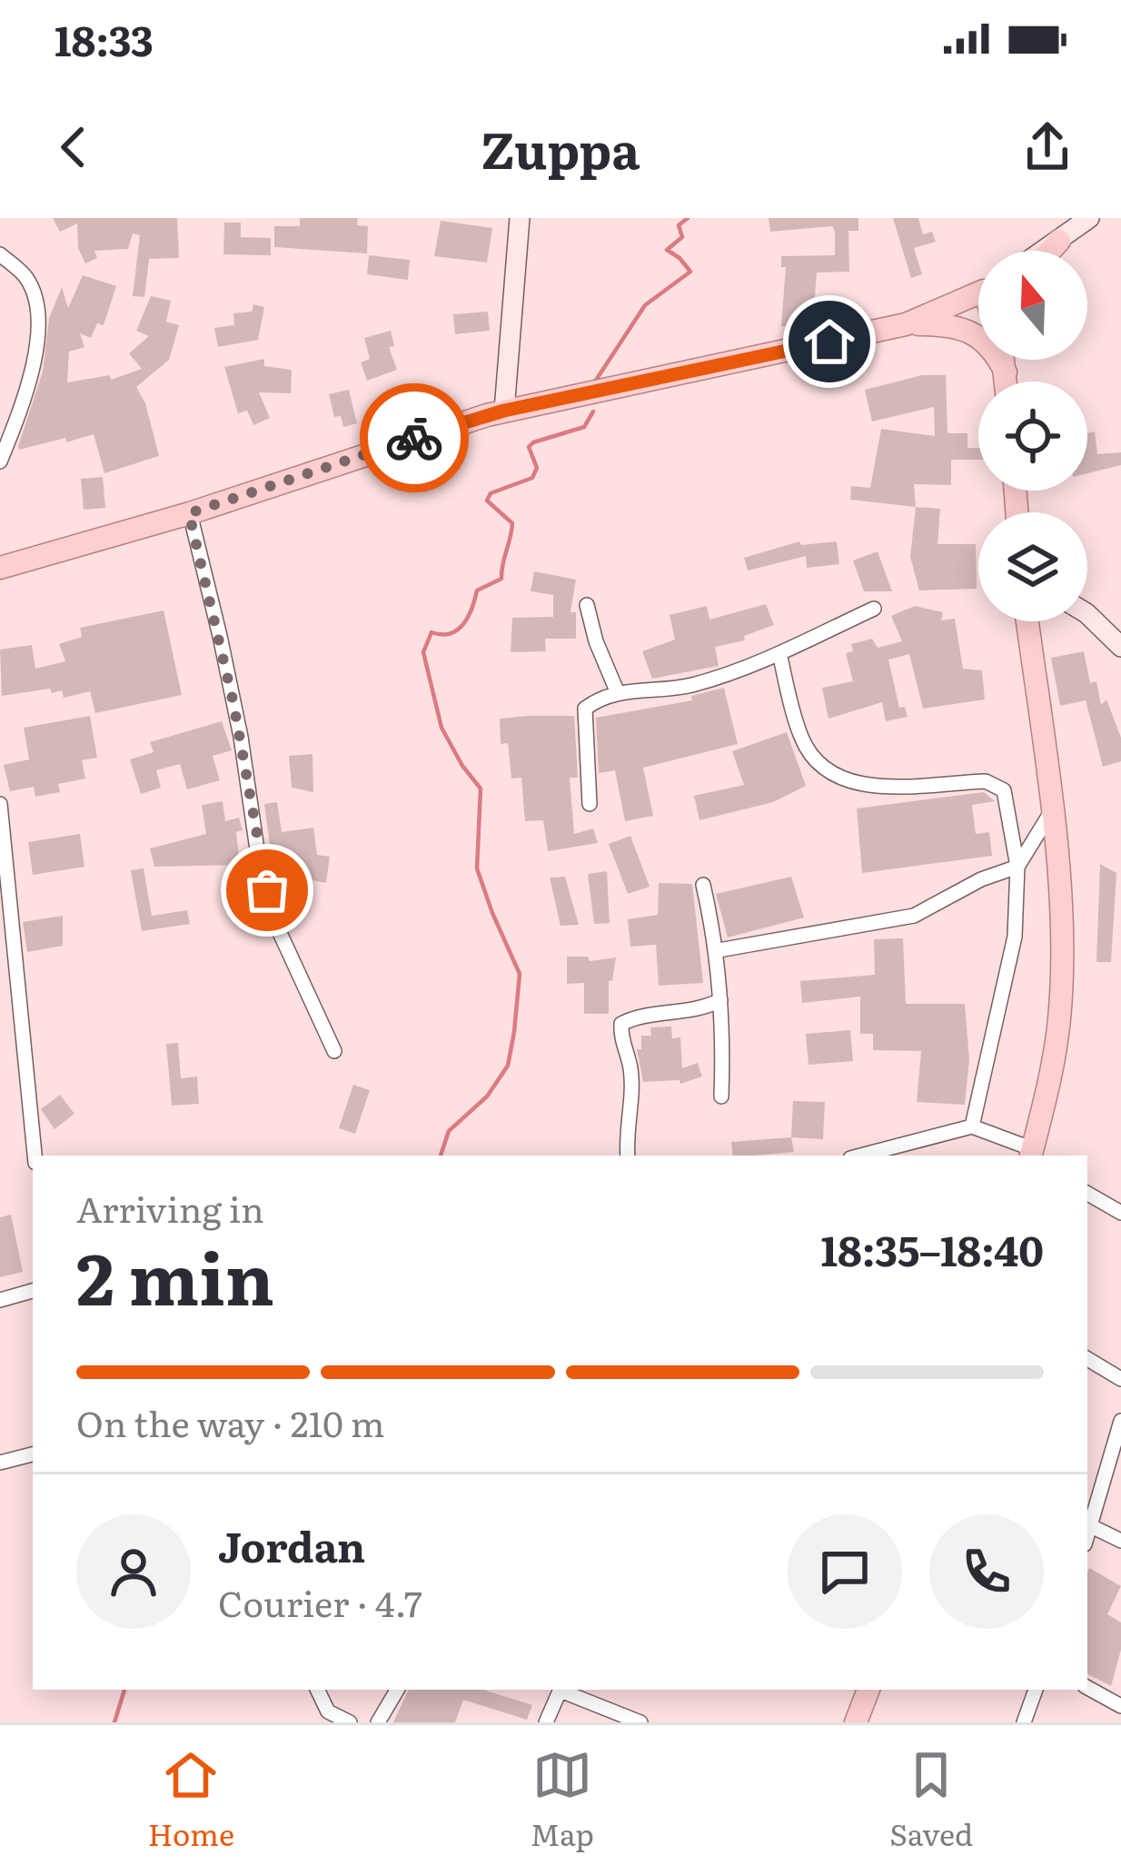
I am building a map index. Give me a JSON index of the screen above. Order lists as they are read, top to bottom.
{
  "north": "top",
  "page": {
    "status": "18:33",
    "header": "Zuppa",
    "heading": ["2 min", "Arriving in", "18:35–18:40"],
    "panel": ["Jordan", "Courier · 4.7"],
    "bar": "On the way · 210 m",
    "tabs": ["Home", "Map", "Saved"]
  }
}
